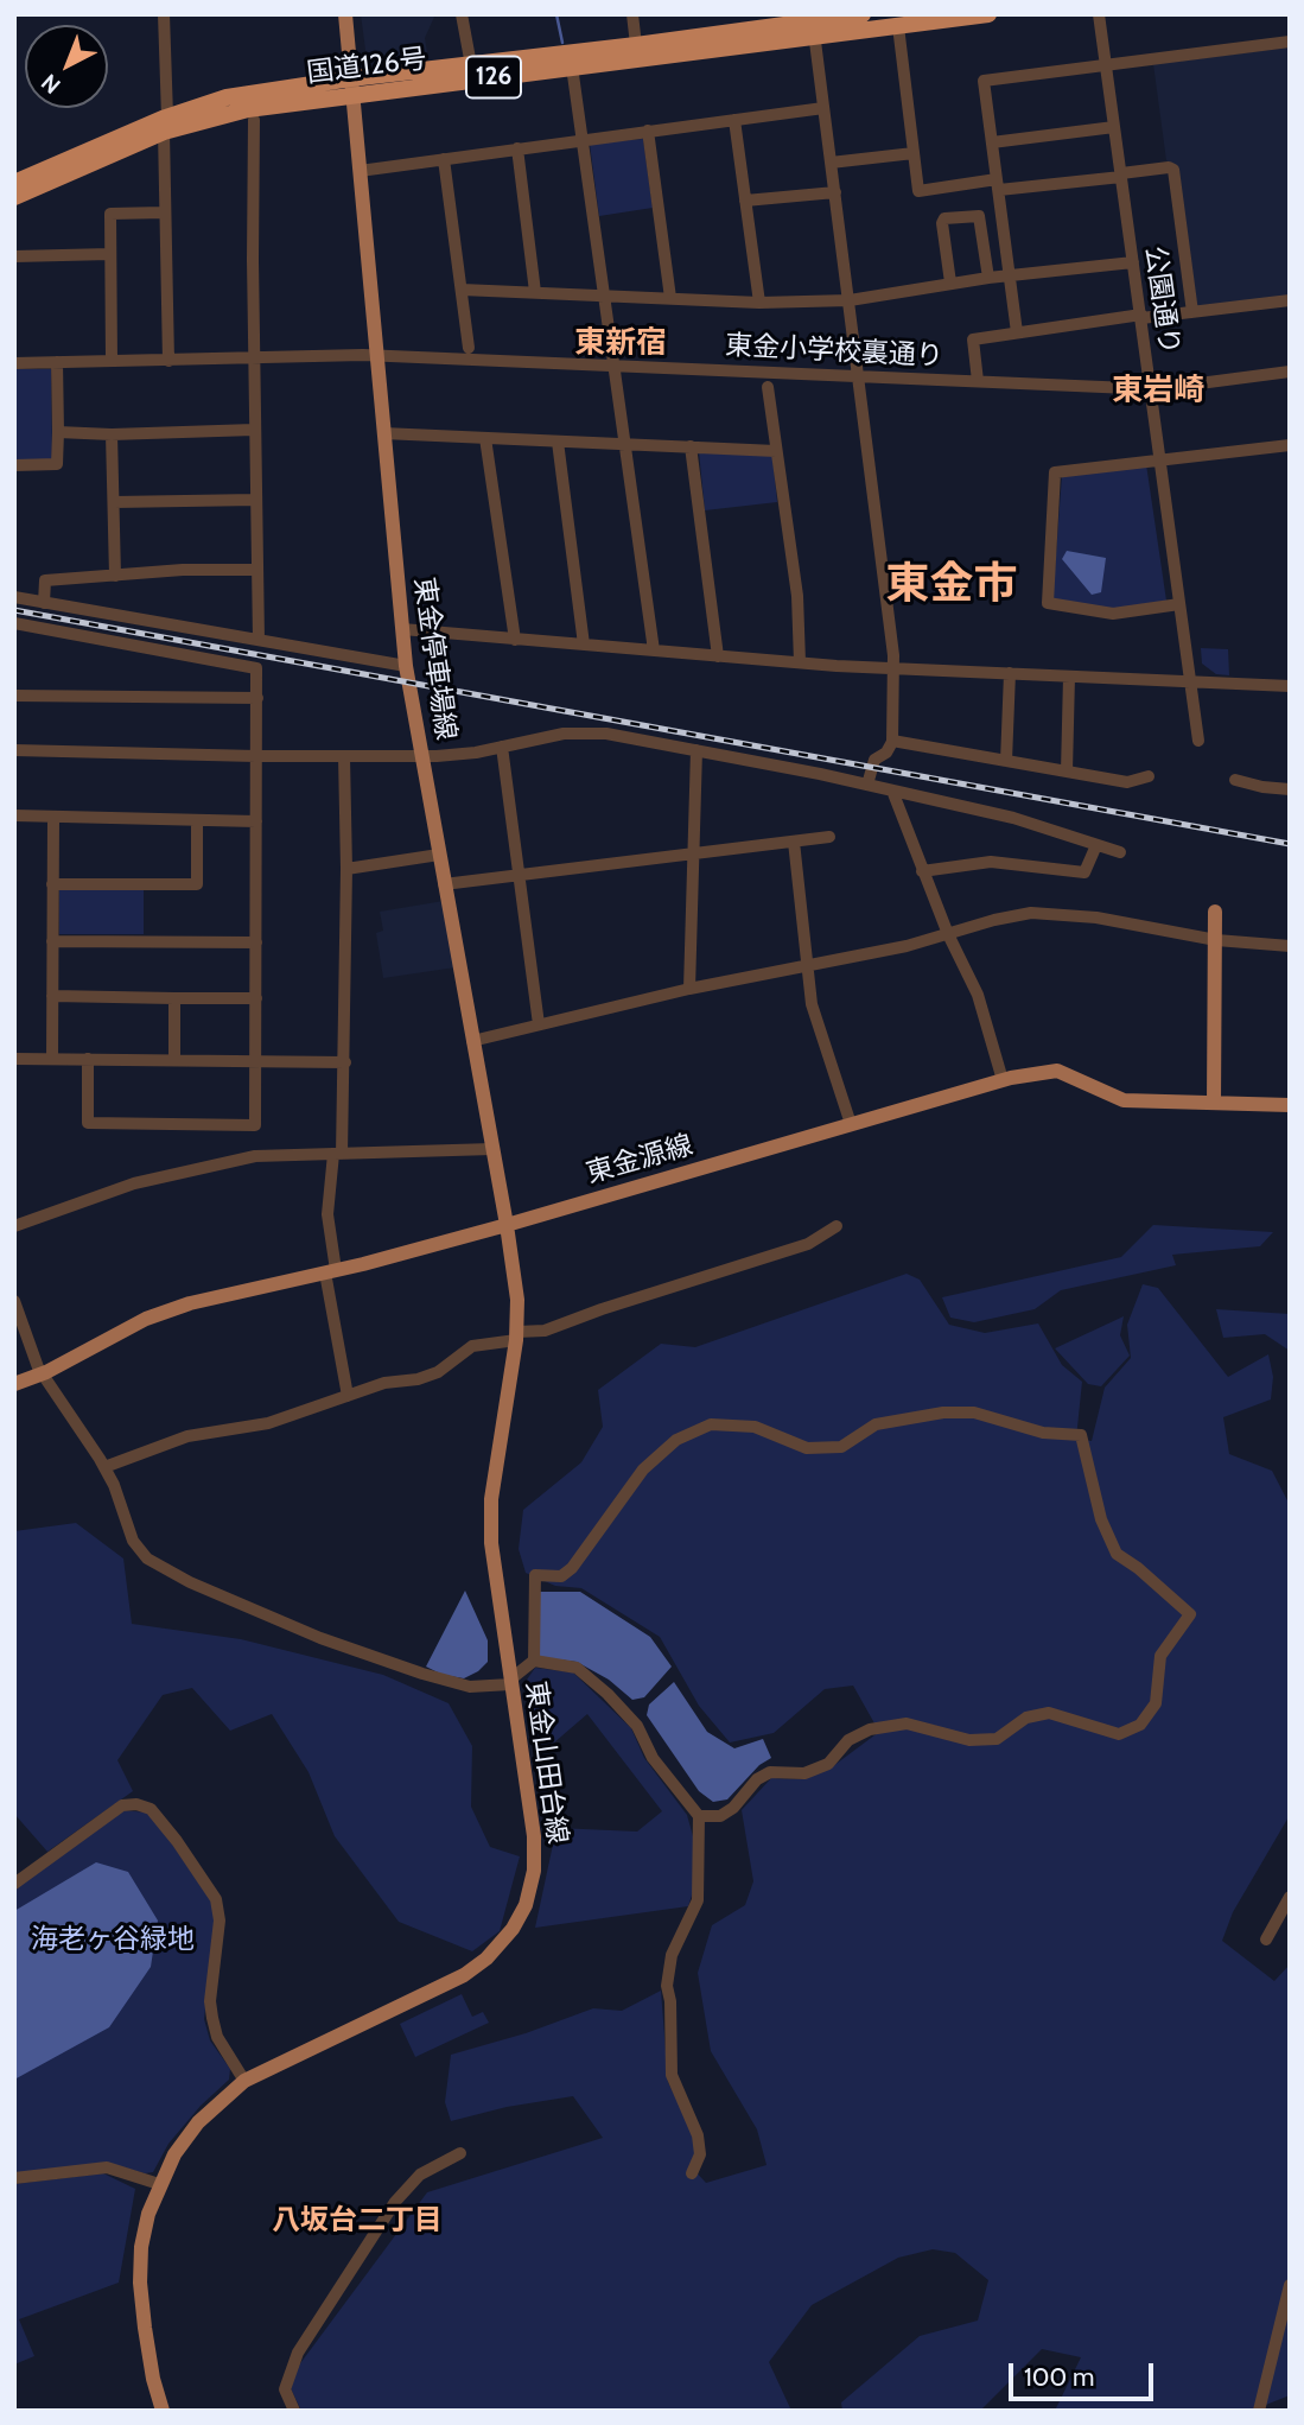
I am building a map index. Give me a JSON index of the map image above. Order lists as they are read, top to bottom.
{
  "streets": {
    "highway": ["国道126号", "126"],
    "main road": ["東金停車場線", "東金源線", "東金山田台線"],
    "street": ["公園通り", "東金小学校裏通り"]
  },
  "crossings": [
    ["国道126号", "東金停車場線"],
    ["公園通り", "東金小学校裏通り"],
    ["東金小学校裏通り", "東金停車場線"],
    ["東金停車場線", "東金源線"],
    ["東金停車場線", "東金山田台線"],
    ["東金源線", "東金山田台線"]
  ],
  "districts": [
    "東新宿",
    "東岩崎",
    "東金市",
    "八坂台二丁目"
  ],
  "parks": ["海老ヶ谷緑地"],
  "scale_bar": "100 m",
  "north": "bottom left"
}
